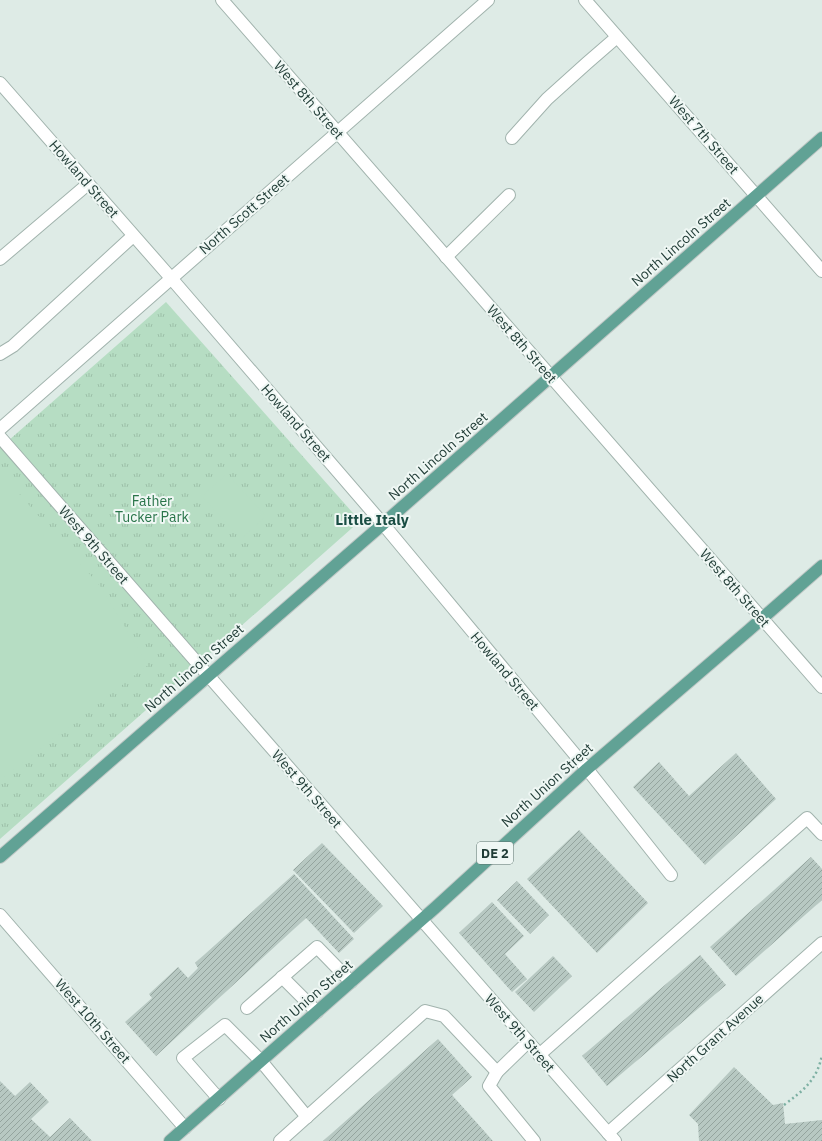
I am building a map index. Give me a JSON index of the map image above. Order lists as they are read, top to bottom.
{
  "streets": {
    "main road": ["North Lincoln Street", "North Union Street", "DE 2"],
    "street": [
      "West 8th Street",
      "West 7th Street",
      "Howland Street",
      "North Scott Street",
      "West 9th Street",
      "West 10th Street",
      "North Grant Avenue"
    ]
  },
  "crossings": [
    ["West 8th Street", "North Scott Street"],
    ["West 8th Street", "North Lincoln Street"],
    ["West 8th Street", "North Union Street"],
    ["West 7th Street", "North Lincoln Street"],
    ["Howland Street", "North Scott Street"],
    ["Howland Street", "North Lincoln Street"],
    ["Howland Street", "North Union Street"],
    ["North Lincoln Street", "West 9th Street"],
    ["West 9th Street", "North Union Street"],
    ["West 9th Street", "North Grant Avenue"],
    ["North Union Street", "West 10th Street"]
  ],
  "districts": ["Little Italy"],
  "parks": ["Father Tucker Park"]
}
